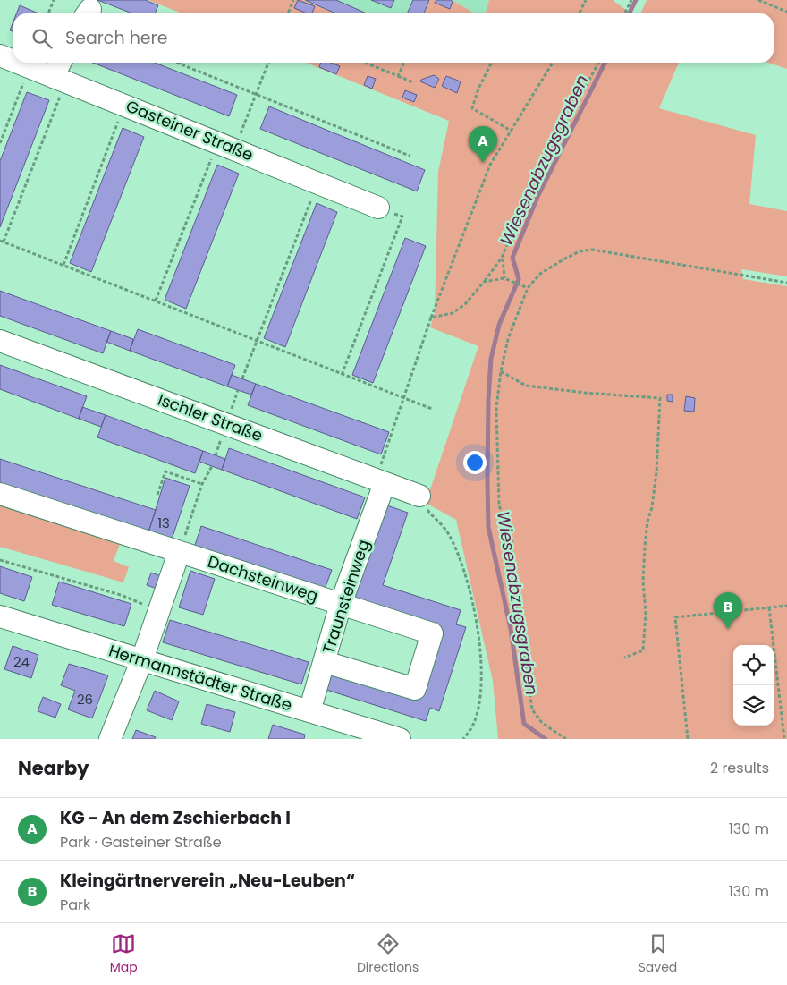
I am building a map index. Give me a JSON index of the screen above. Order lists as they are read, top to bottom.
{
  "streets": {
    "street": [
      "Gasteiner Straße",
      "Ischler Straße",
      "Dachsteinweg",
      "Traunsteinweg",
      "Hermannstädter Straße"
    ]
  },
  "crossings": [
    ["Ischler Straße", "Traunsteinweg"],
    ["Dachsteinweg", "Traunsteinweg"],
    ["Traunsteinweg", "Hermannstädter Straße"]
  ],
  "water": ["Wiesenabzugsgraben"],
  "house_numbers": ["13", "24", "26"],
  "page": {
    "search": "Search here",
    "pins": ["A", "B"],
    "heading": ["Nearby", "2 results"],
    "list": [
      {
        "mark": "A",
        "name": "KG - An dem Zschierbach I",
        "note": "Park · Gasteiner Straße",
        "value": "130 m"
      },
      {
        "mark": "B",
        "name": "Kleingärtnerverein „Neu-Leuben“",
        "note": "Park",
        "value": "130 m"
      }
    ],
    "nav": ["Map", "Directions", "Saved"]
  }
}
